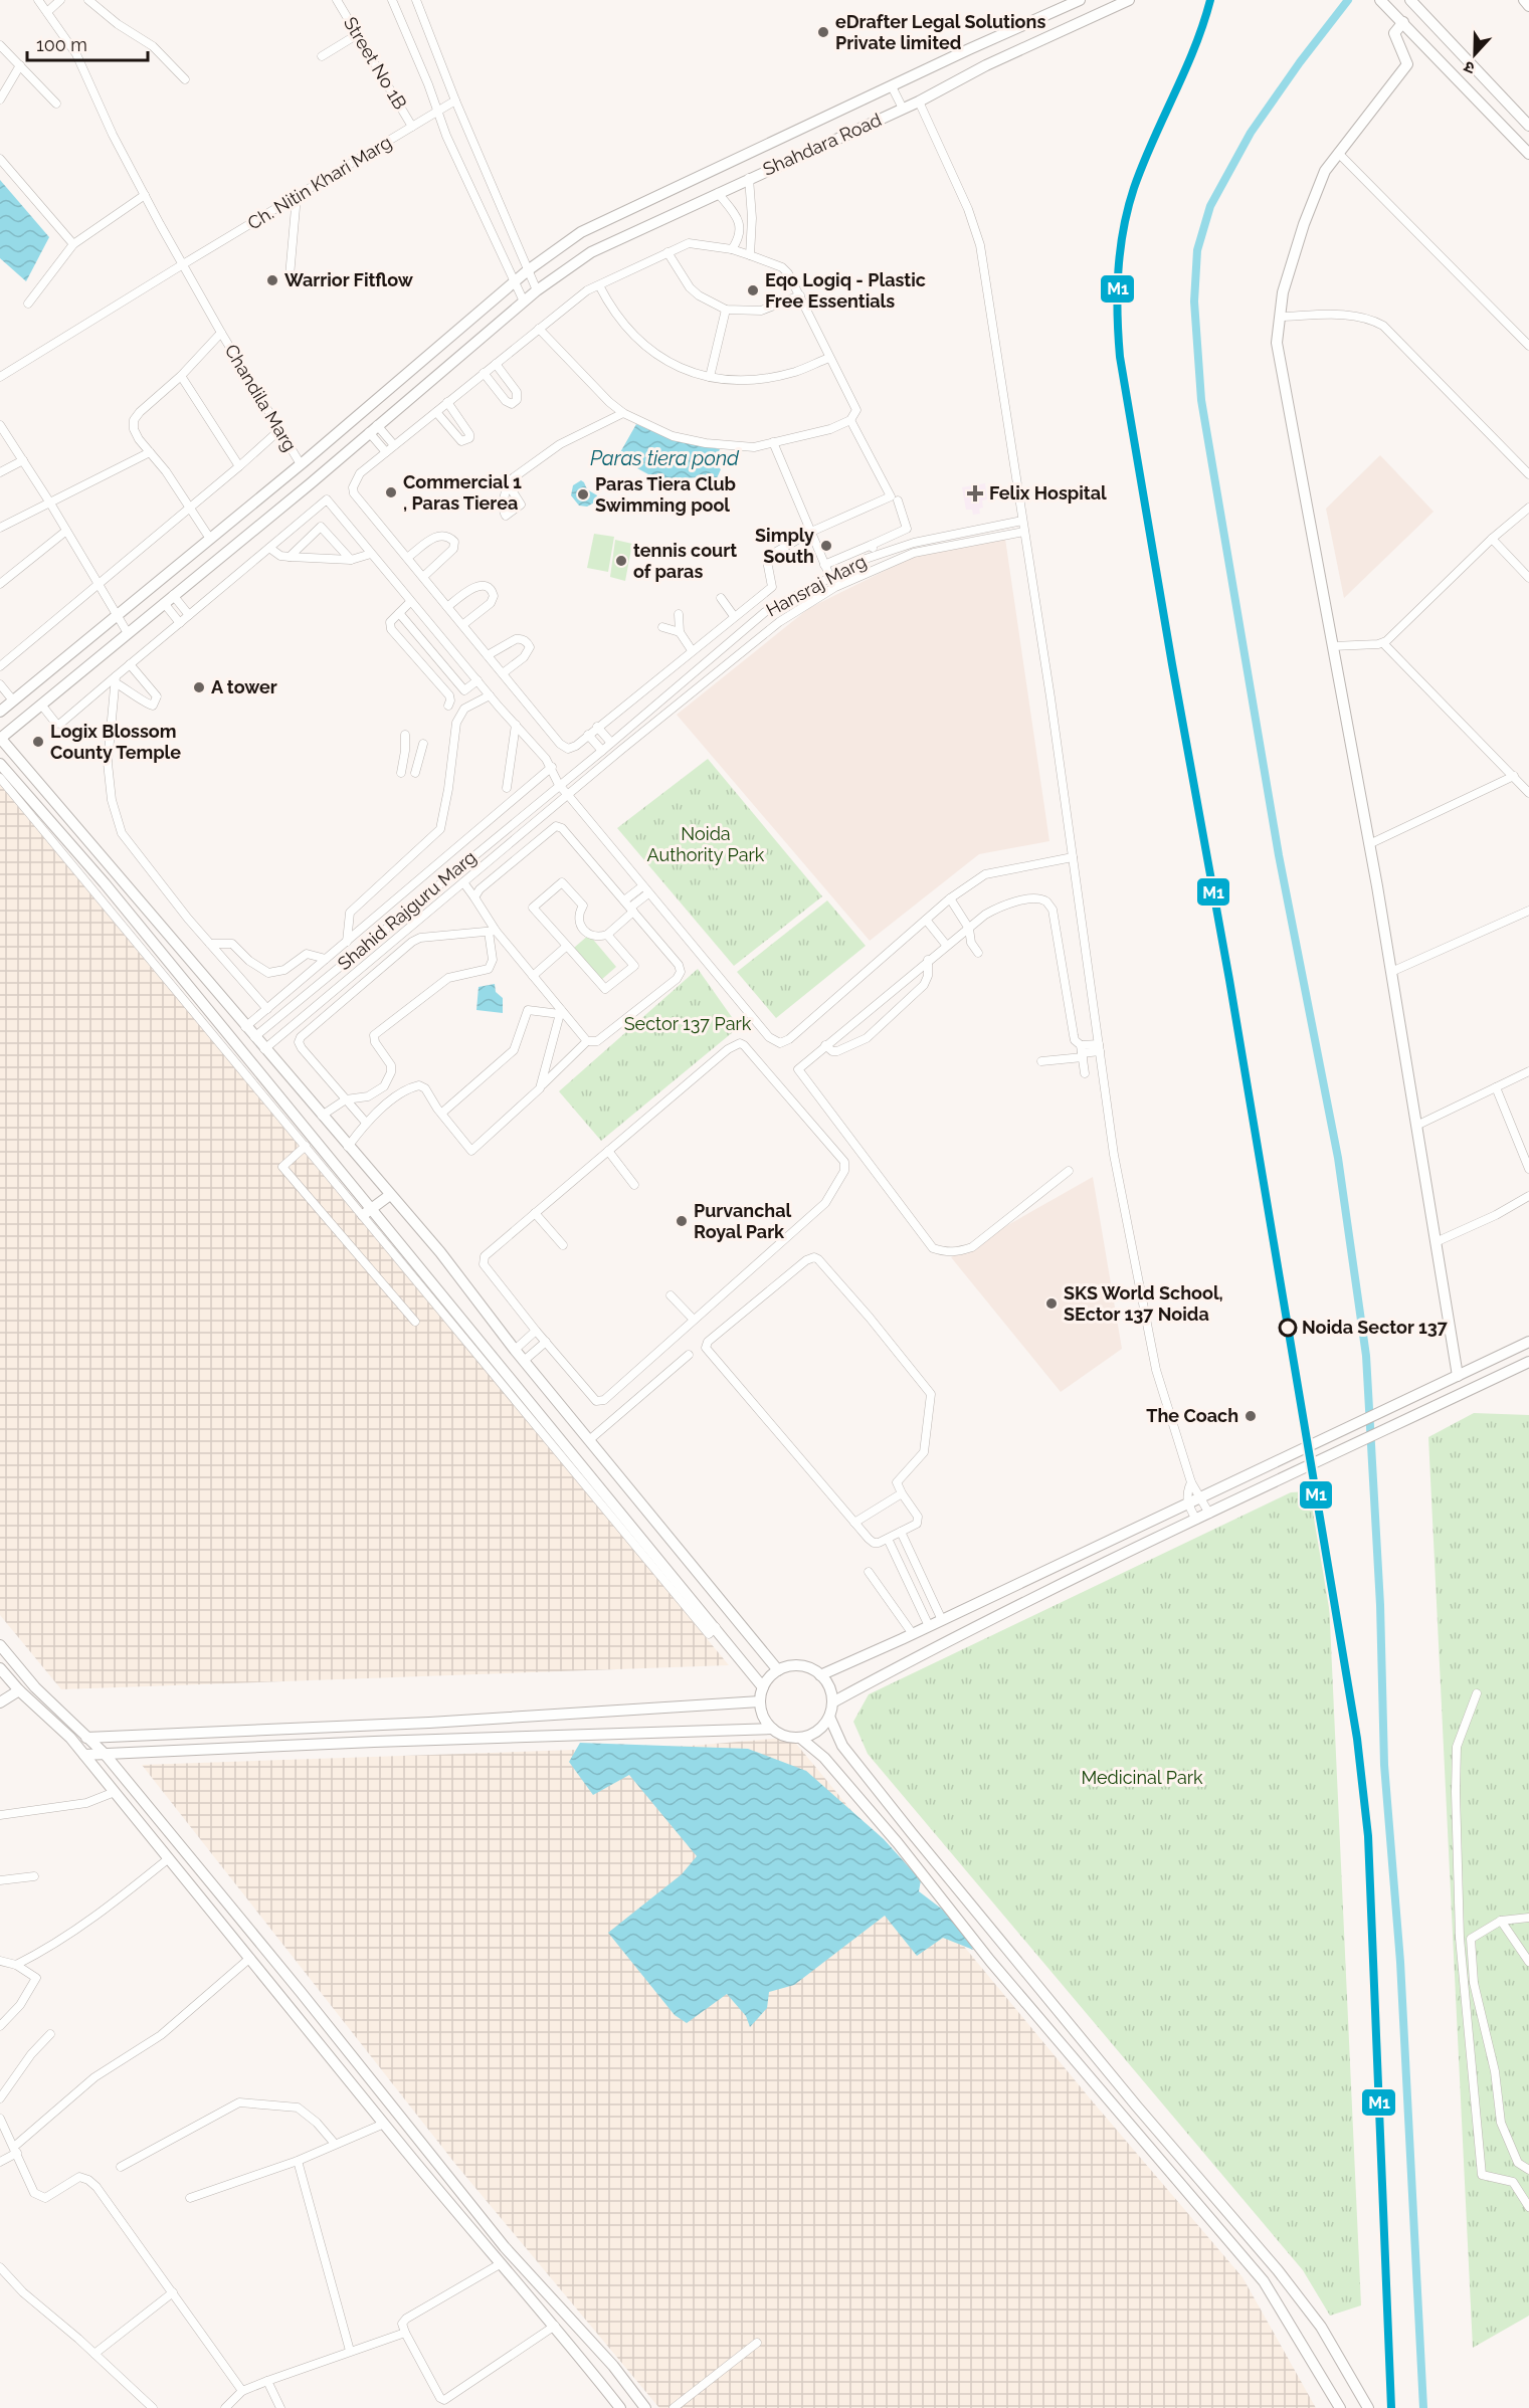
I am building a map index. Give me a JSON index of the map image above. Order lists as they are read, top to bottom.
{
  "streets": {
    "street": [
      "Street No 1B",
      "Shahdara Road",
      "Ch. Nitin Khari Marg",
      "Chandila Marg",
      "Hansraj Marg",
      "Shahid Rajguru Marg"
    ]
  },
  "crossings": [
    ["Street No 1B", "Ch. Nitin Khari Marg"],
    ["Shahdara Road", "Chandila Marg"],
    ["Ch. Nitin Khari Marg", "Chandila Marg"],
    ["Hansraj Marg", "Shahid Rajguru Marg"]
  ],
  "water": ["Paras tiera pond"],
  "parks": ["Noida Authority Park", "Sector 137 Park", "Medicinal Park"],
  "places": {
    "other": [
      "eDrafter Legal Solutions Private limited",
      "Warrior Fitflow",
      "Eqo Logiq - Plastic Free Essentials",
      "Commercial 1 , Paras Tierea",
      "Paras Tiera Club Swimming pool",
      "Simply South",
      "tennis court of paras",
      "A tower",
      "Logix Blossom County Temple",
      "Purvanchal Royal Park",
      "SKS World School, SEctor 137 Noida",
      "Noida Sector 137",
      "The Coach"
    ],
    "health": ["Felix Hospital"]
  },
  "lines": ["transit line M1"],
  "scale_bar": "100 m",
  "north": "bottom"
}
